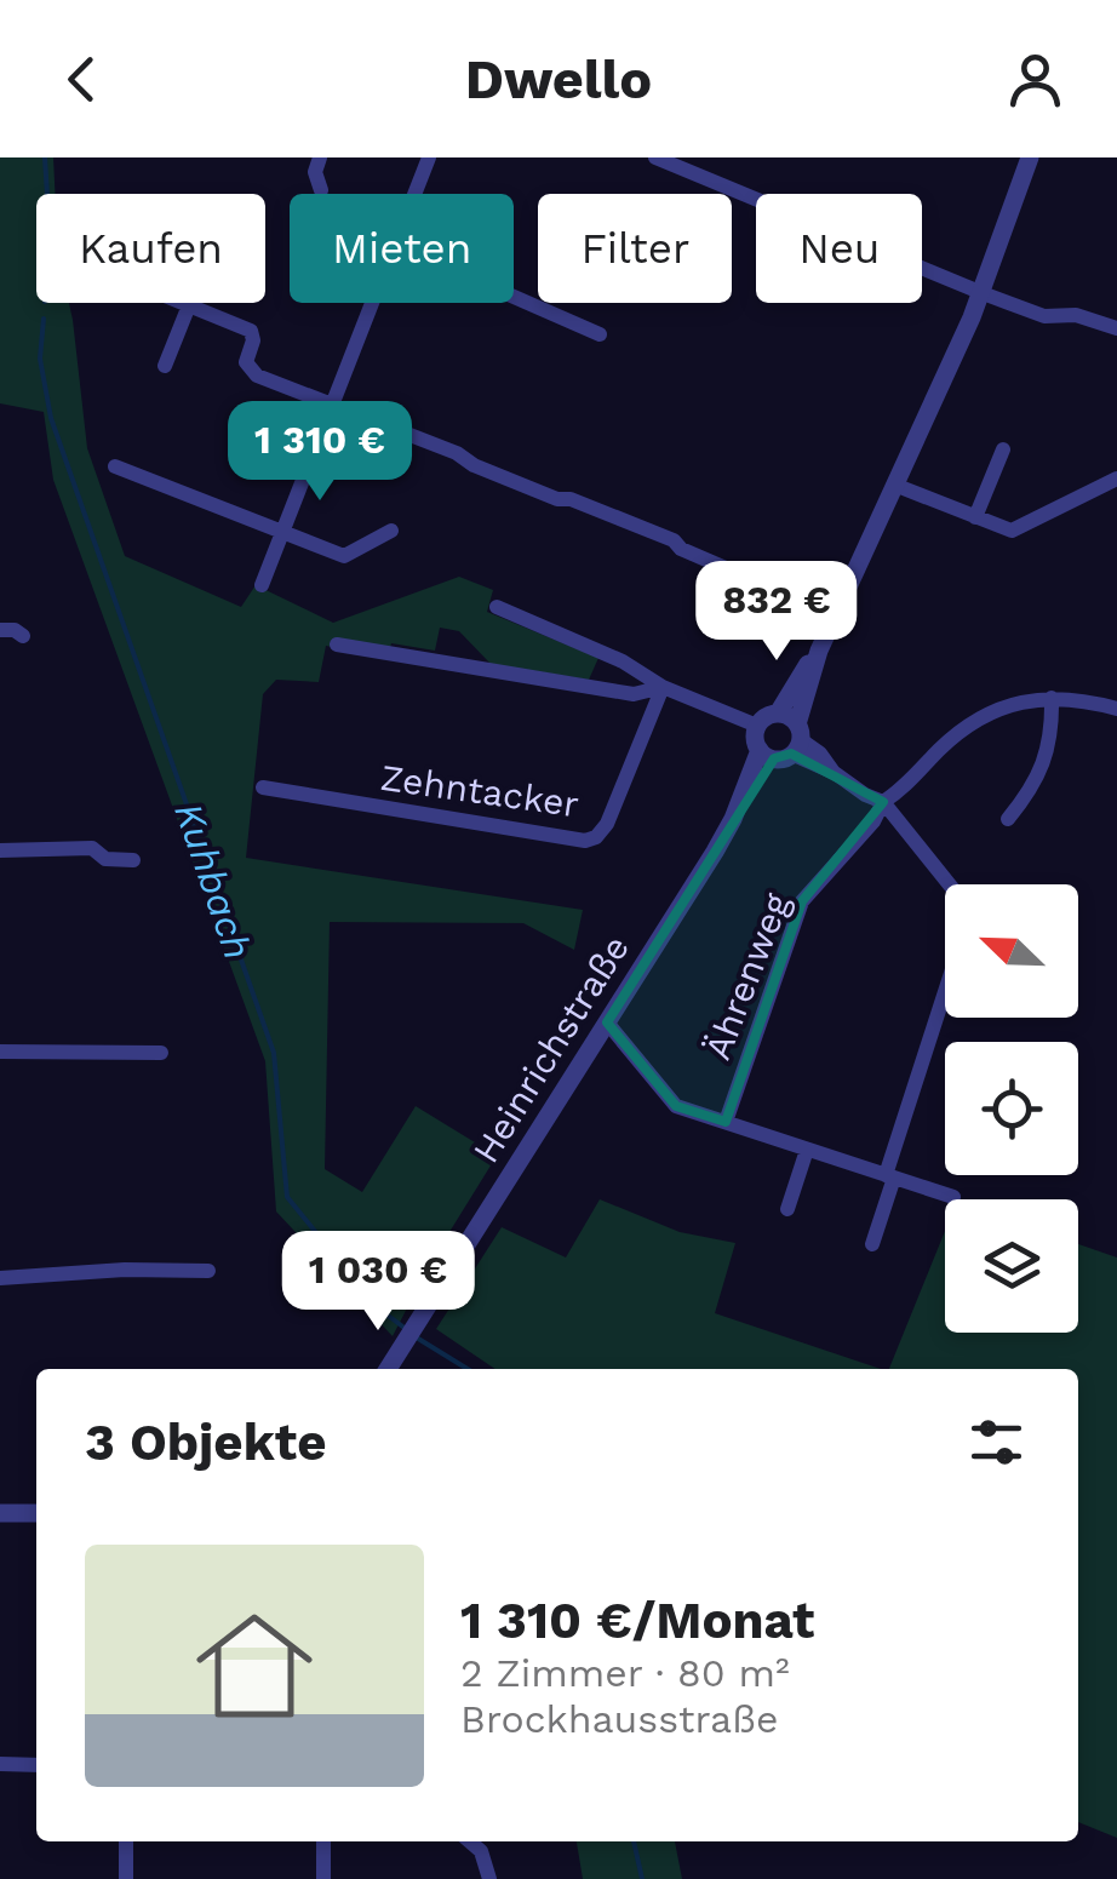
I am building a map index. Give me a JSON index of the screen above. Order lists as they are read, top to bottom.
{
  "streets": {
    "street": ["Zehntacker", "Ährenweg", "Heinrichstraße"]
  },
  "water": ["Kuhbach"],
  "north": "top left",
  "page": {
    "header": "Dwello",
    "chip": [
      "Kaufen",
      "Mieten",
      "Filter",
      "Neu"
    ],
    "price": ["1 310 €", "832 €", "1 030 €"],
    "heading": "3 Objekte",
    "list": [
      {
        "name": "1 310 €/Monat",
        "note": "2 Zimmer · 80 m² · Brockhausstraße"
      }
    ]
  }
}
